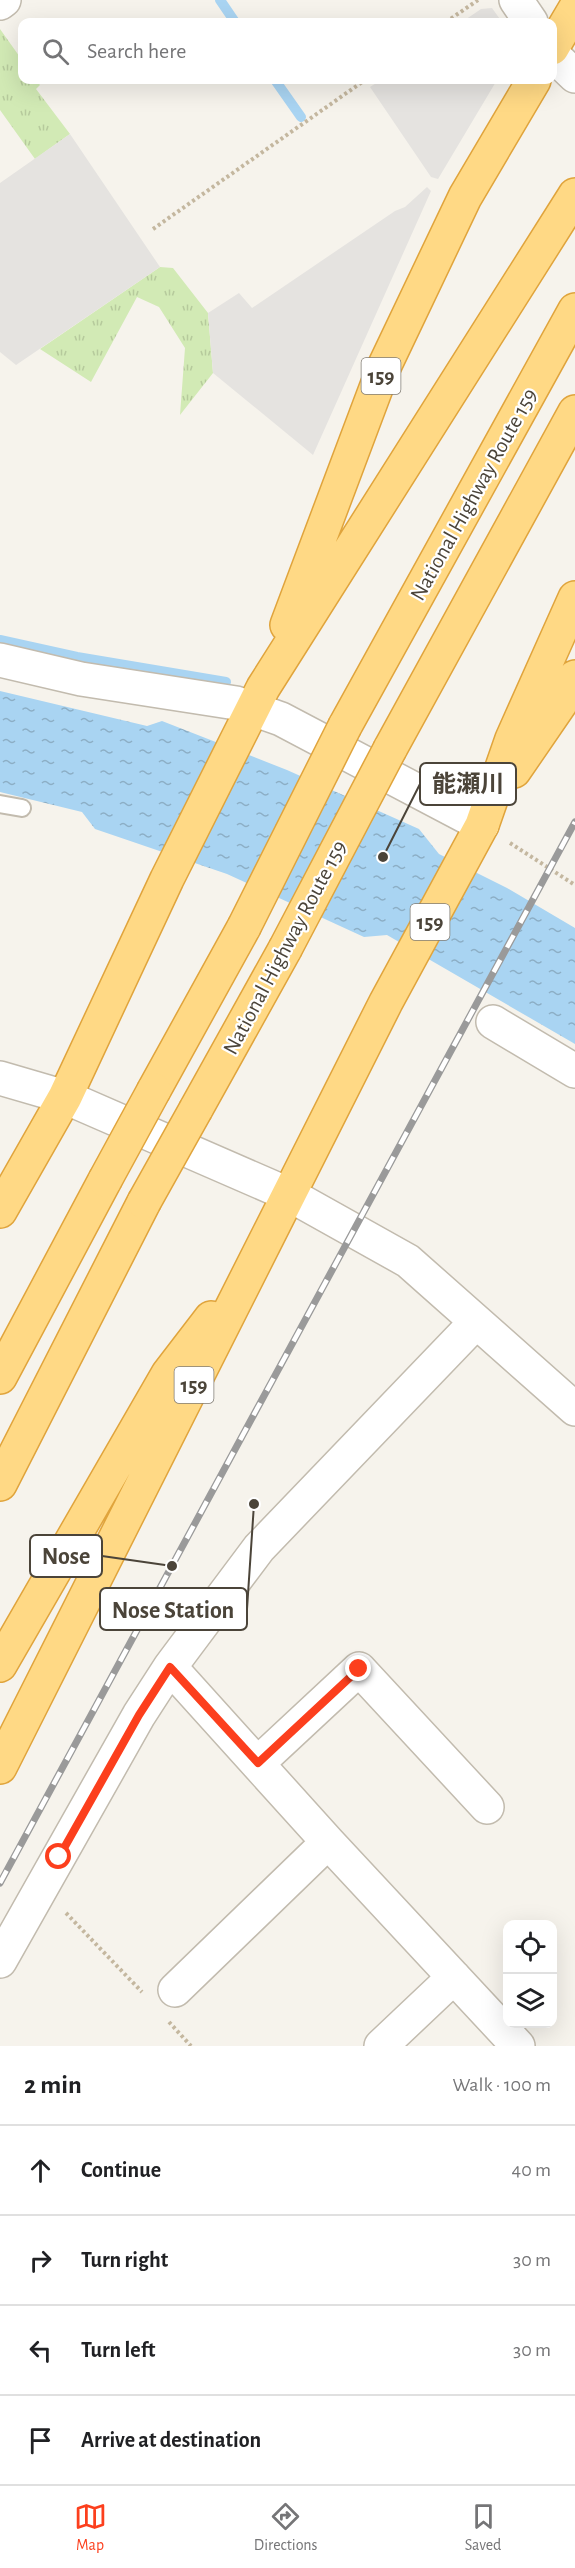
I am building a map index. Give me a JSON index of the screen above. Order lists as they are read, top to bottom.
{
  "streets": {
    "highway": ["159", "National Highway Route 159"]
  },
  "places": ["能瀬川", "Nose Station", "Nose"],
  "page": {
    "search": "Search here",
    "heading": ["2 min", "Walk · 100 m"],
    "list": [
      ["Continue", "40 m"],
      ["Turn right", "30 m"],
      ["Turn left", "30 m"],
      "Arrive at destination"
    ],
    "nav": ["Map", "Directions", "Saved"]
  }
}
